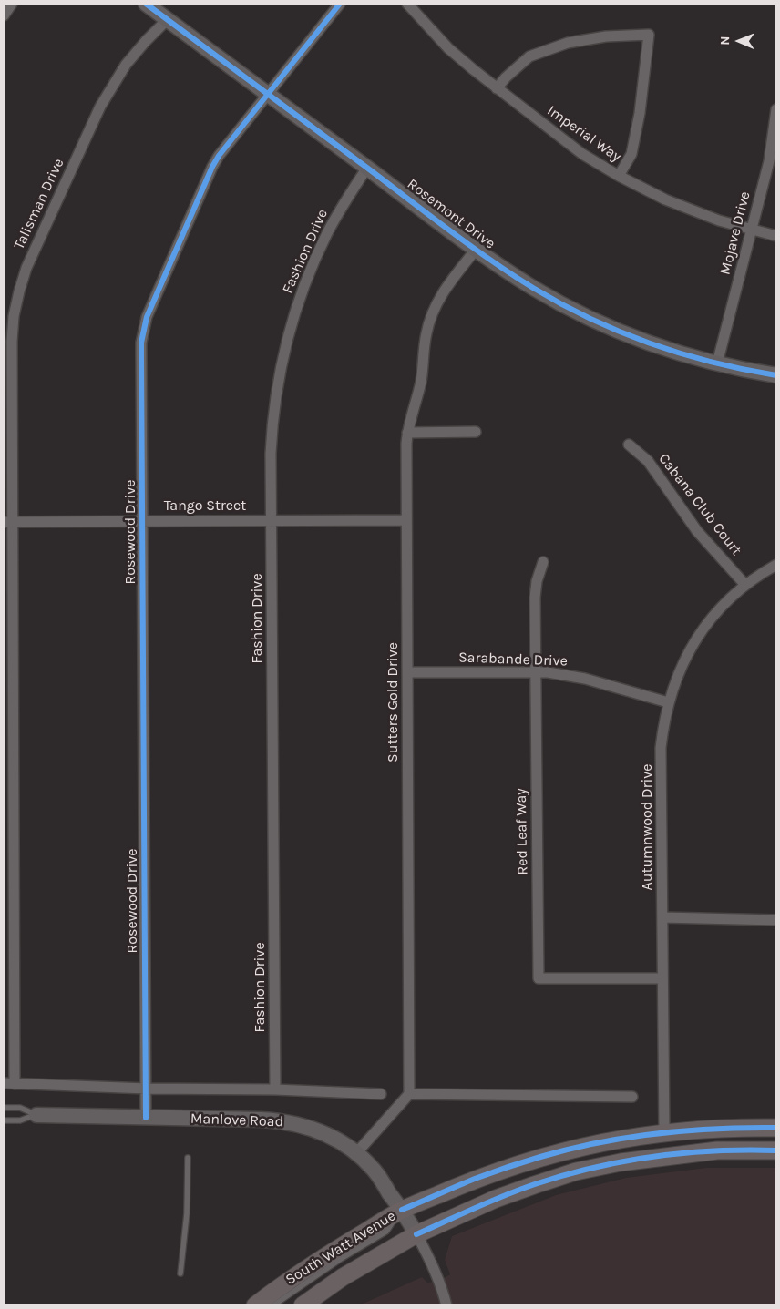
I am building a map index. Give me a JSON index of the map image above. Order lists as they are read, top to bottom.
{
  "streets": {
    "main road": ["South Watt Avenue"],
    "street": [
      "Imperial Way",
      "Talisman Drive",
      "Rosemont Drive",
      "Mojave Drive",
      "Fashion Drive",
      "Cabana Club Court",
      "Tango Street",
      "Rosewood Drive",
      "Sarabande Drive",
      "Sutters Gold Drive",
      "Autumnwood Drive",
      "Red Leaf Way",
      "Manlove Road"
    ]
  },
  "crossings": [
    ["Imperial Way", "Mojave Drive"],
    ["Talisman Drive", "Rosemont Drive"],
    ["Talisman Drive", "Tango Street"],
    ["Talisman Drive", "Manlove Road"],
    ["Rosemont Drive", "Mojave Drive"],
    ["Rosemont Drive", "Fashion Drive"],
    ["Rosemont Drive", "Rosewood Drive"],
    ["Rosemont Drive", "Sutters Gold Drive"],
    ["Fashion Drive", "Tango Street"],
    ["Fashion Drive", "Manlove Road"],
    ["Cabana Club Court", "Autumnwood Drive"],
    ["Tango Street", "Rosewood Drive"],
    ["Tango Street", "Sutters Gold Drive"],
    ["Rosewood Drive", "Manlove Road"],
    ["Sarabande Drive", "Sutters Gold Drive"],
    ["Sarabande Drive", "Autumnwood Drive"],
    ["Sarabande Drive", "Red Leaf Way"],
    ["Autumnwood Drive", "Red Leaf Way"],
    ["Autumnwood Drive", "South Watt Avenue"],
    ["Manlove Road", "South Watt Avenue"]
  ],
  "north": "left"
}
